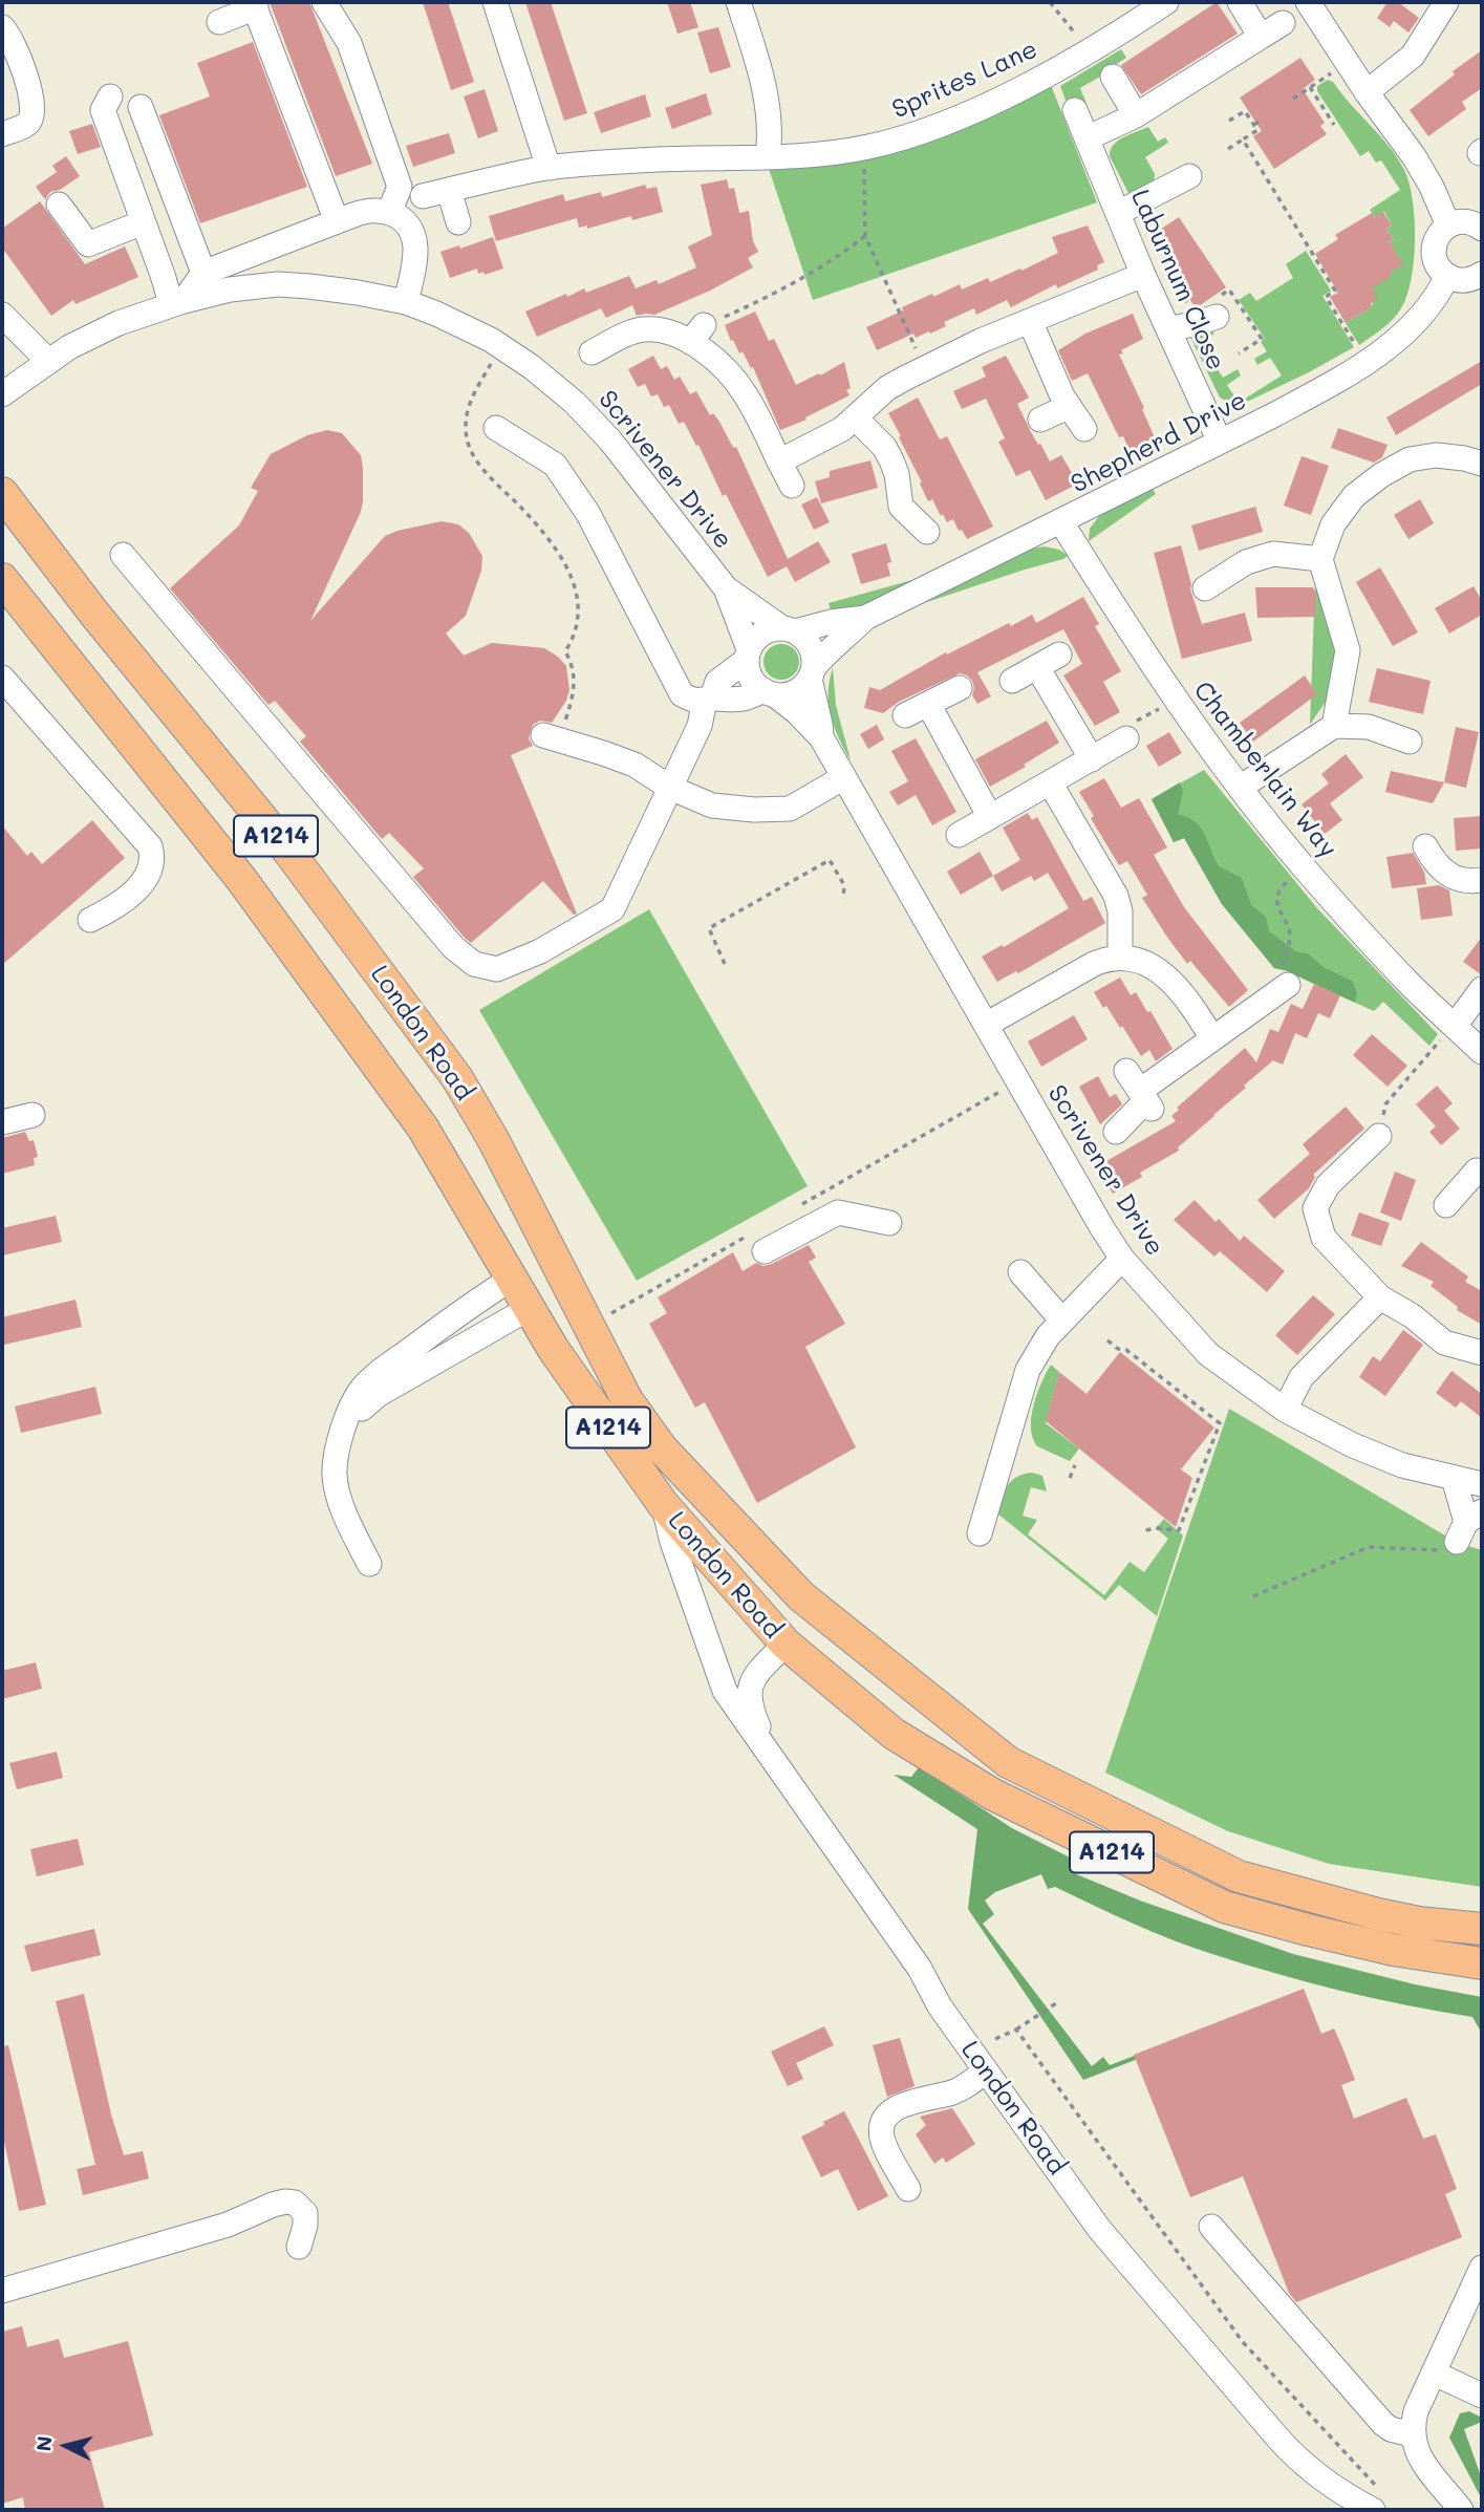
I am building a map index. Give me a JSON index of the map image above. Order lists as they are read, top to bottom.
{
  "streets": {
    "main road": ["A1214", "London Road"],
    "street": [
      "Sprites Lane",
      "Laburnum Close",
      "Shepherd Drive",
      "Scrivener Drive",
      "Chamberlain Way"
    ]
  },
  "crossings": [
    ["Laburnum Close", "Shepherd Drive"],
    ["Shepherd Drive", "Scrivener Drive"],
    ["Shepherd Drive", "Chamberlain Way"],
    ["A1214", "London Road"]
  ],
  "north": "left"
}
